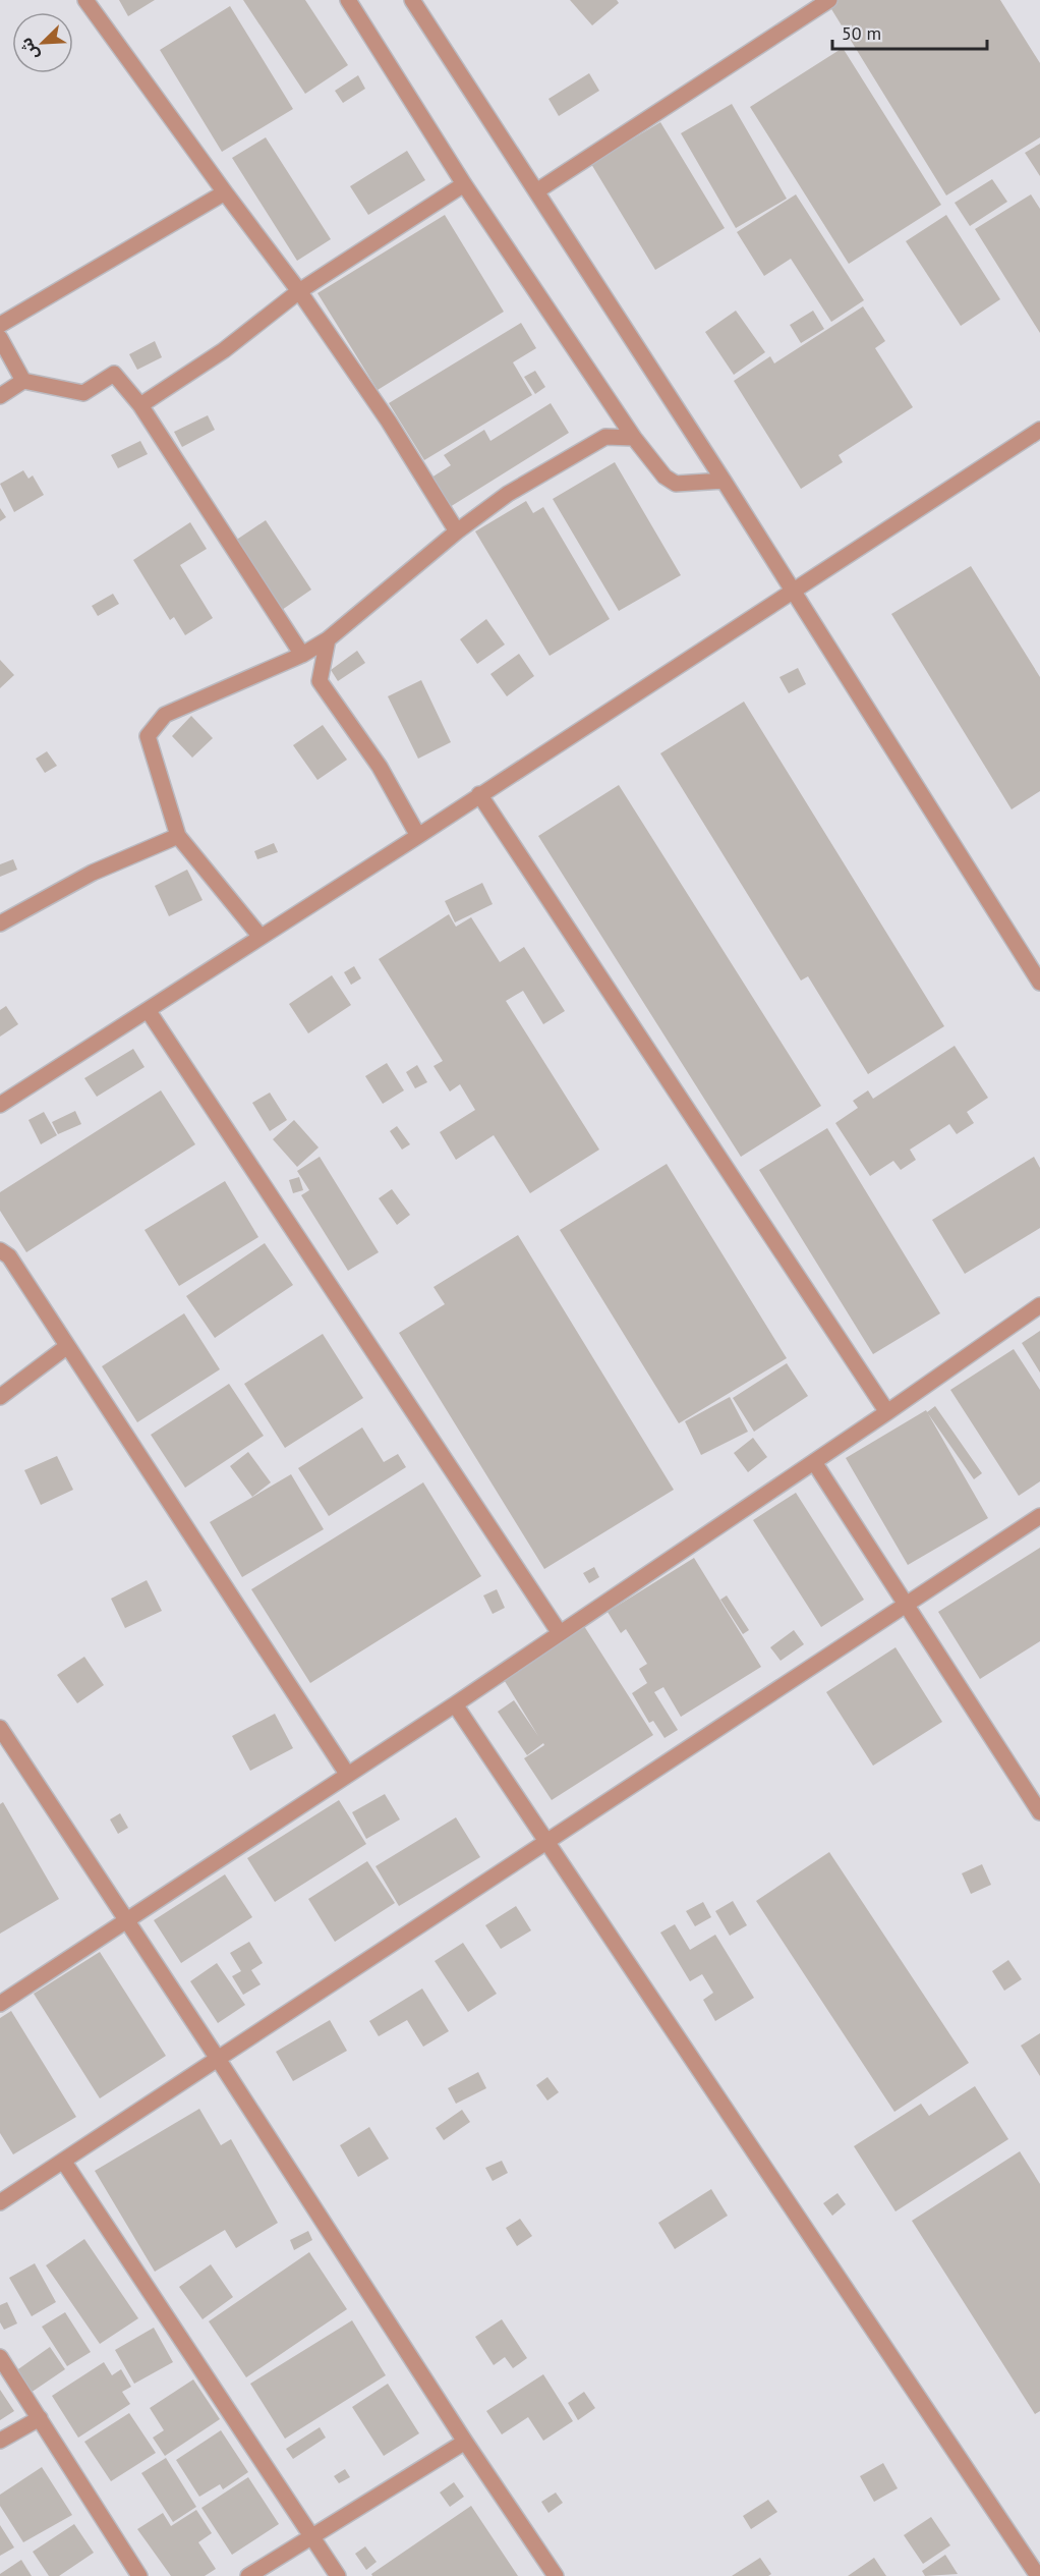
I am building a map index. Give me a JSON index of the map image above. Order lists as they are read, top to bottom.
{
  "scale_bar": "50 m",
  "north": "bottom left"
}
